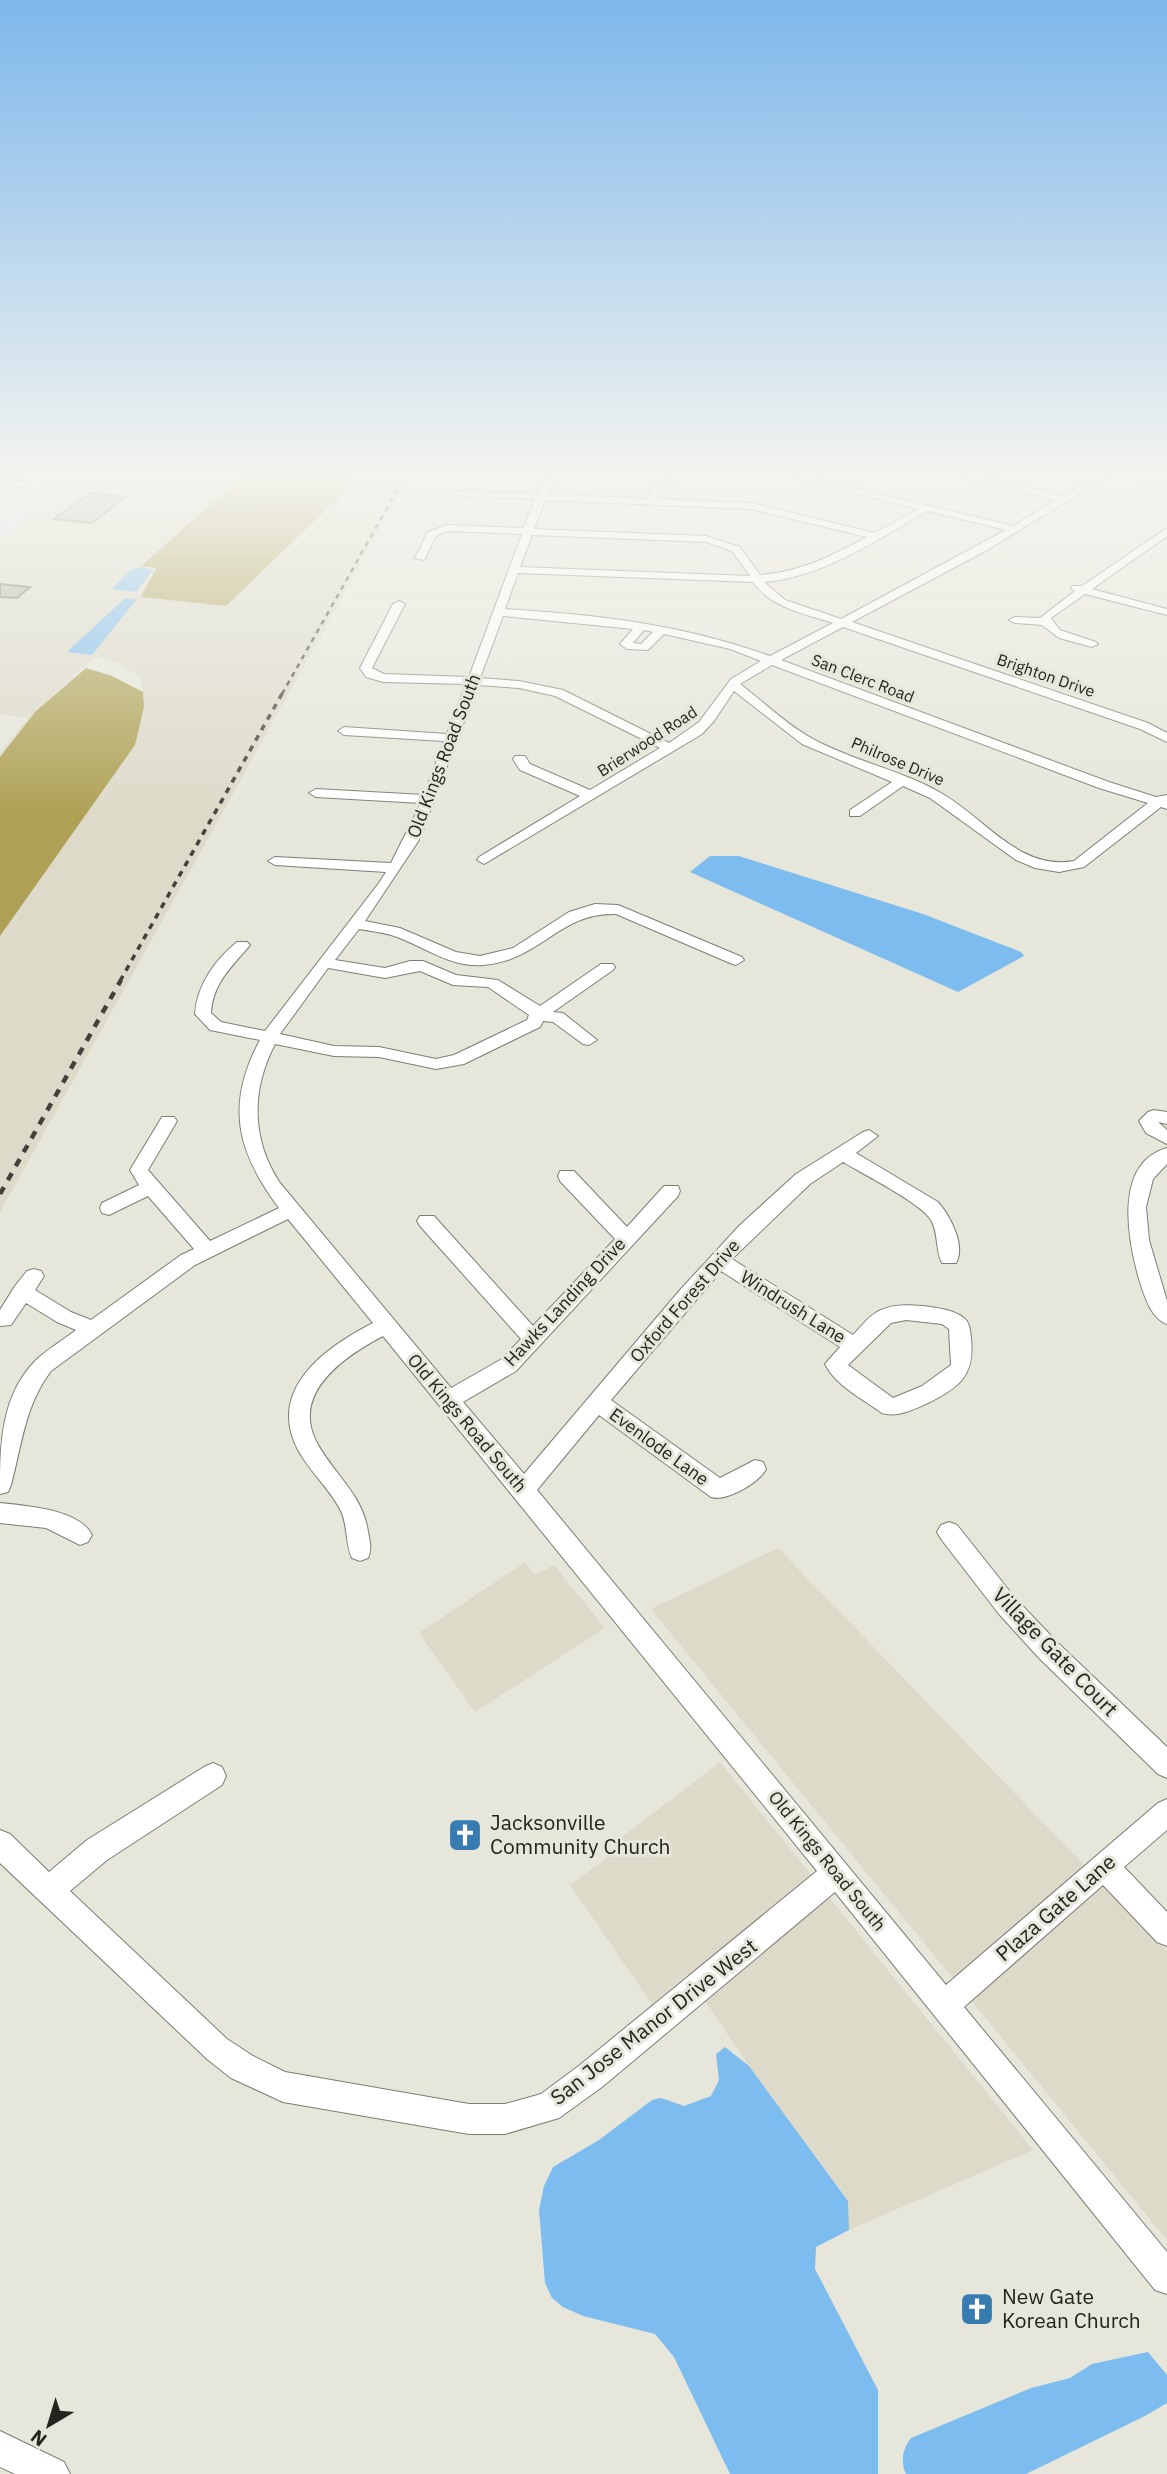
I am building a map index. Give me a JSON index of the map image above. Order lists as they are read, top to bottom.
{
  "streets": {
    "street": [
      "Brighton Drive",
      "San Clerc Road",
      "Brierwood Road",
      "Old Kings Road South",
      "Philrose Drive",
      "Oxford Forest Drive",
      "Hawks Landing Drive",
      "Windrush Lane",
      "Evenlode Lane",
      "Village Gate Court",
      "Plaza Gate Lane",
      "San Jose Manor Drive West"
    ]
  },
  "crossings": [
    ["Brighton Drive", "Brierwood Road"],
    ["San Clerc Road", "Brierwood Road"],
    ["San Clerc Road", "Old Kings Road South"],
    ["San Clerc Road", "Philrose Drive"],
    ["Brierwood Road", "Philrose Drive"],
    ["Old Kings Road South", "Oxford Forest Drive"],
    ["Old Kings Road South", "Hawks Landing Drive"],
    ["Old Kings Road South", "Plaza Gate Lane"],
    ["Old Kings Road South", "San Jose Manor Drive West"],
    ["Oxford Forest Drive", "Windrush Lane"],
    ["Oxford Forest Drive", "Evenlode Lane"]
  ],
  "places": {
    "church": ["Jacksonville Community Church", "New Gate Korean Church"]
  },
  "north": "bottom left"
}
